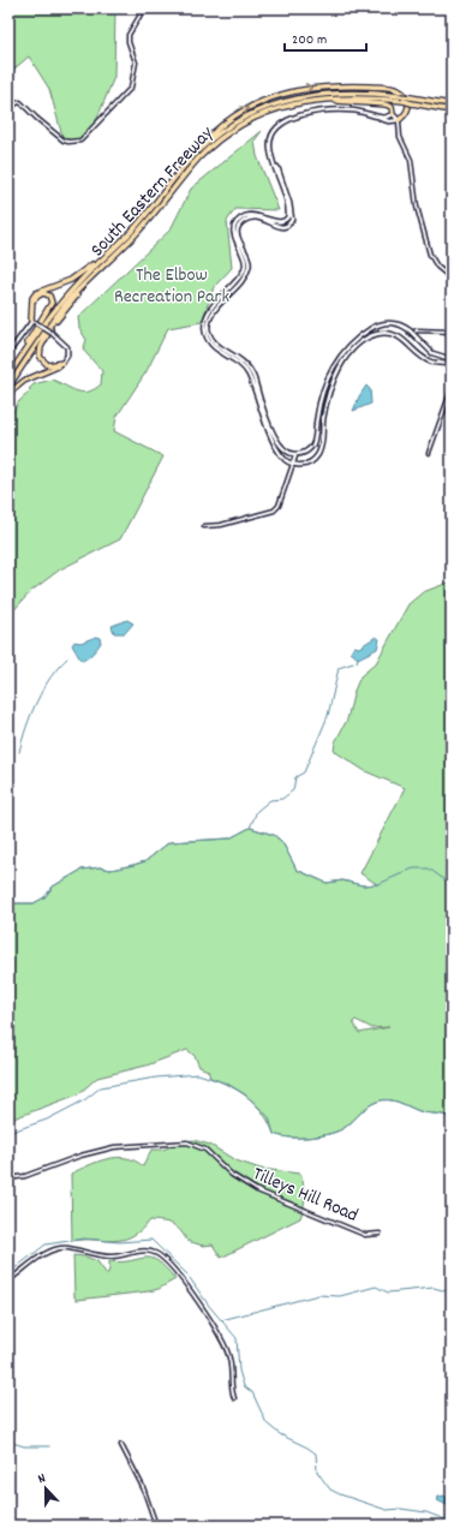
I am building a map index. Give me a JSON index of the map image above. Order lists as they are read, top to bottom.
{
  "streets": {
    "highway": ["South Eastern Freeway"],
    "street": ["Tilleys Hill Road"]
  },
  "parks": ["The Elbow Recreation Park"],
  "scale_bar": "200 m",
  "north": "top"
}
